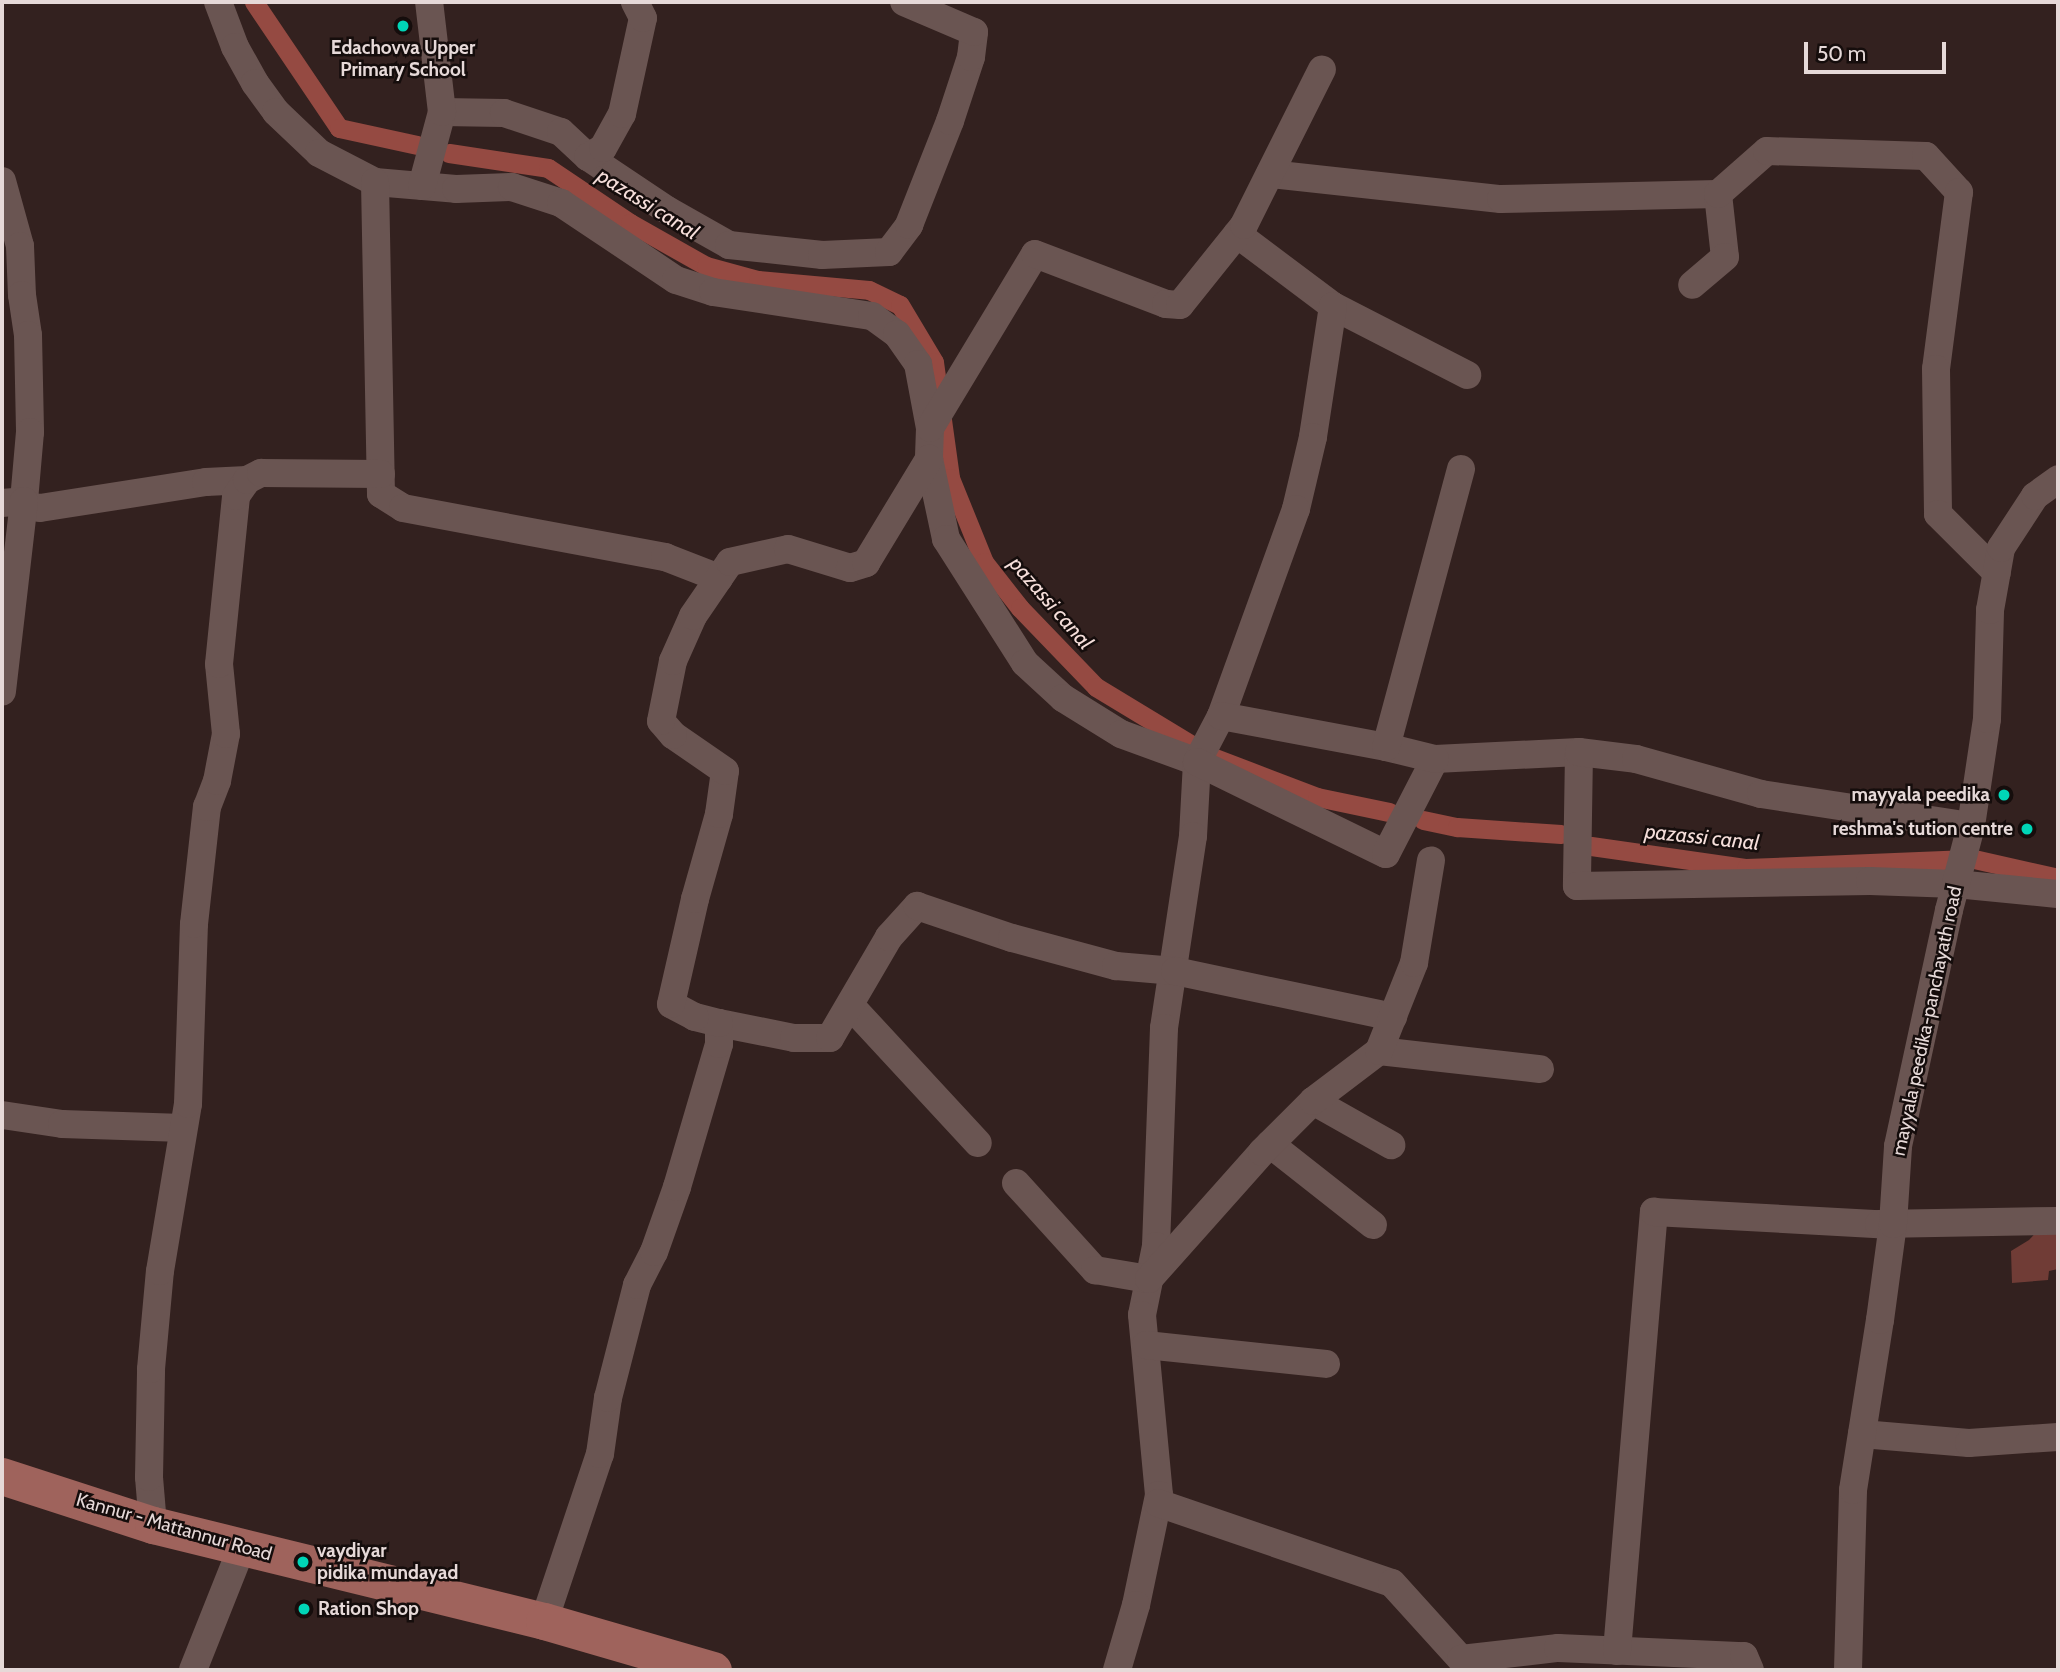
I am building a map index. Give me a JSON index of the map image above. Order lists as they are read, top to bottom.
{
  "streets": {
    "main road": ["Kannur - Mattannur Road"],
    "street": ["mayyala peedika-panchayath road"]
  },
  "water": ["pazassi canal"],
  "places": [
    "Edachovva Upper Primary School",
    "mayyala peedika",
    "reshma's tution centre",
    "vaydiyar pidika mundayad",
    "Ration Shop"
  ],
  "scale_bar": "50 m"
}
